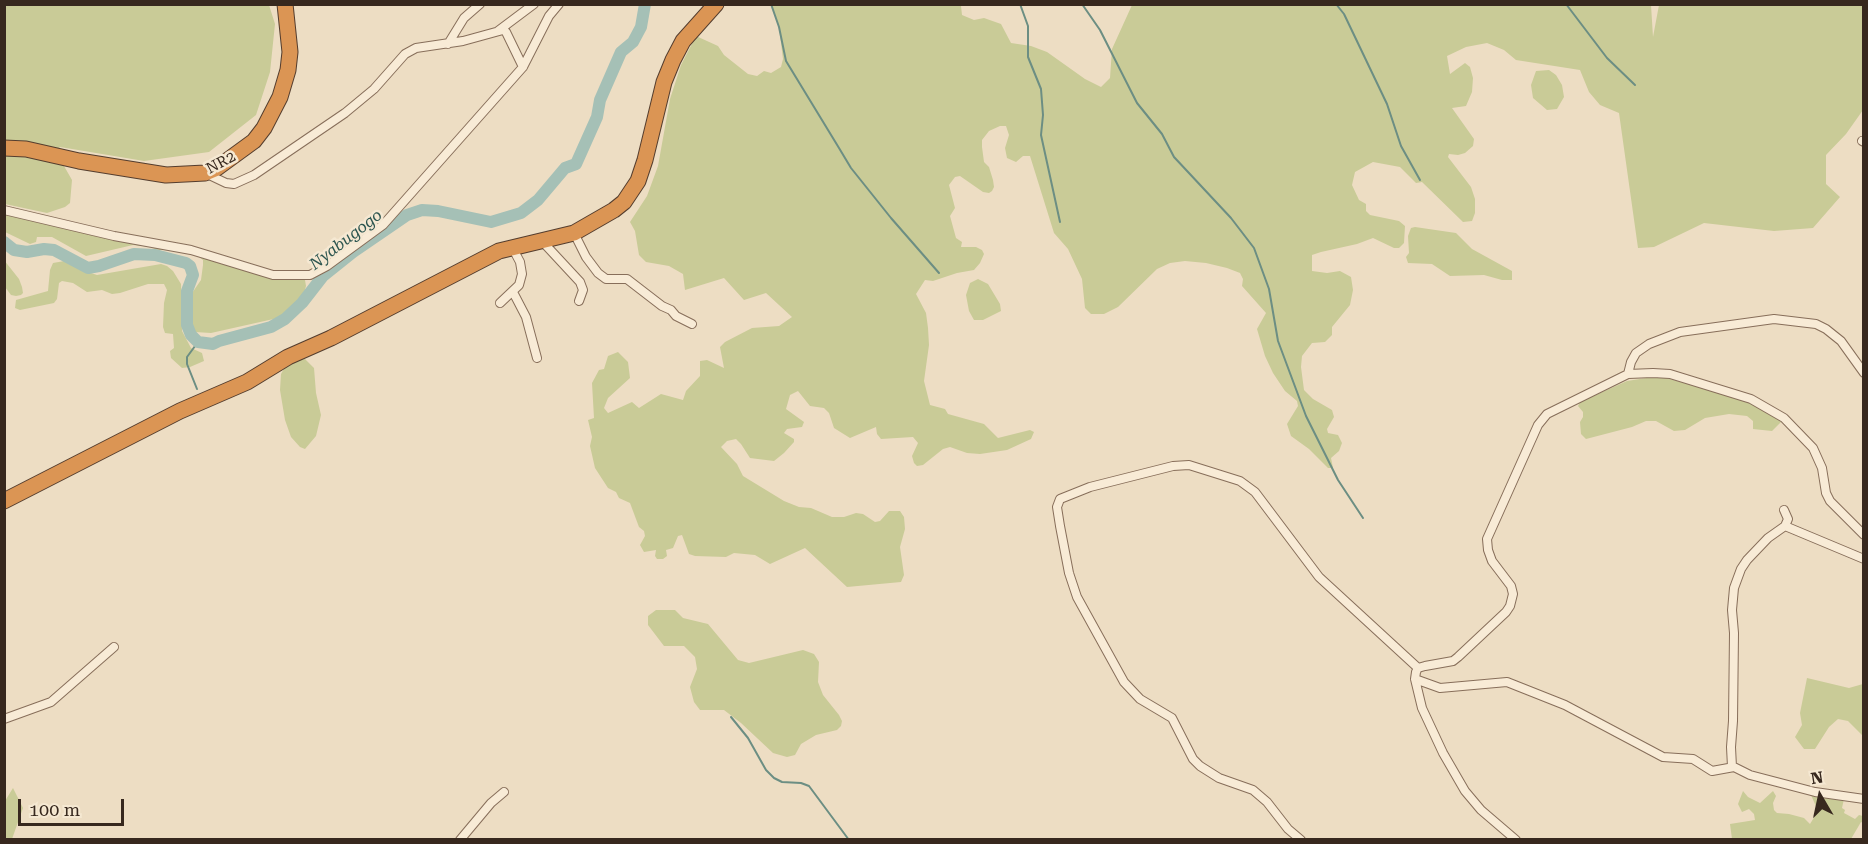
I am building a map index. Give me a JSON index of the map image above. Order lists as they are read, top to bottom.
{
  "streets": {
    "highway": ["NR2"]
  },
  "water": ["Nyabugogo"],
  "scale_bar": "100 m",
  "north": "top"
}
